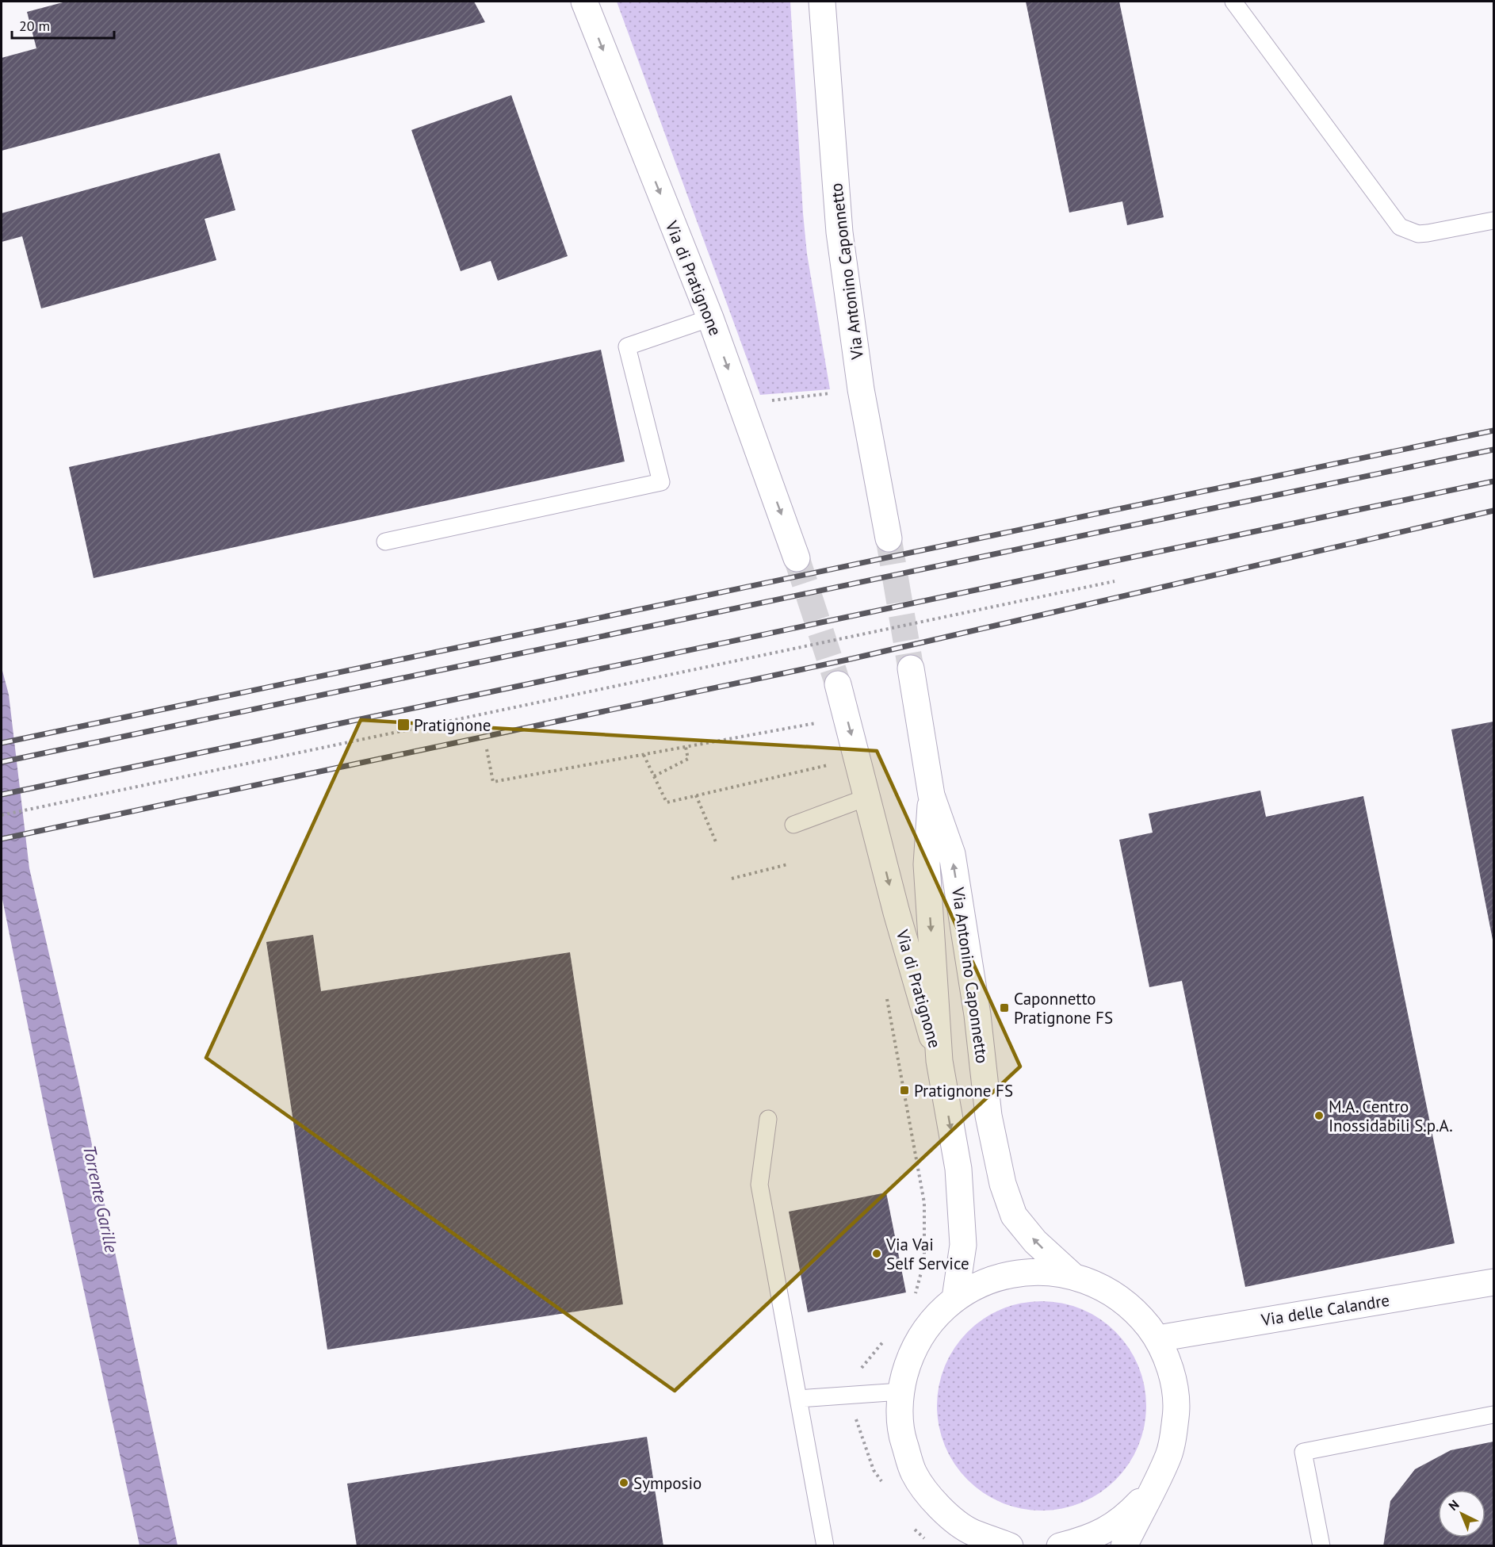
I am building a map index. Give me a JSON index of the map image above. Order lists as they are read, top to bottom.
{
  "streets": {
    "main road": ["Via Antonino Caponnetto", "Via di Pratignone", "Via delle Calandre"]
  },
  "crossings": [
    ["Via Antonino Caponnetto", "Via di Pratignone"]
  ],
  "one_way": ["Via di Pratignone"],
  "water": ["Torrente Garille"],
  "places": {
    "transit": ["Pratignone", "Caponnetto Pratignone FS", "Pratignone FS"],
    "other": ["M.A. Centro Inossidabili S.p.A.", "Via Vai Self Service", "Symposio"]
  },
  "scale_bar": "20 m",
  "north": "top left"
}
